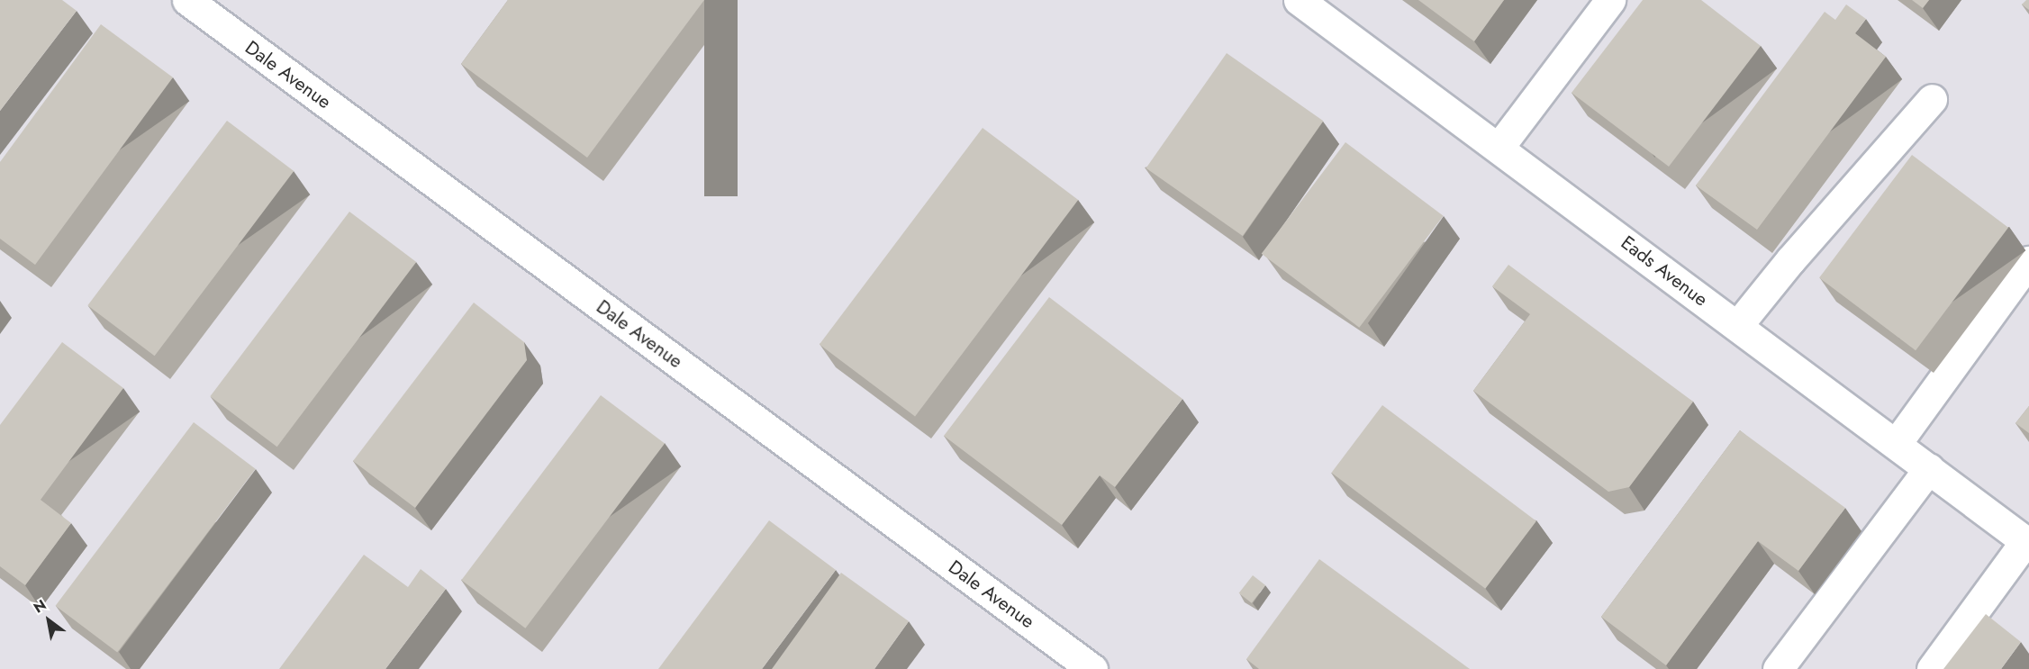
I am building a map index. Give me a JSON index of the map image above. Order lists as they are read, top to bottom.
{
  "streets": {
    "street": ["Dale Avenue", "Eads Avenue"]
  },
  "north": "top left"
}
